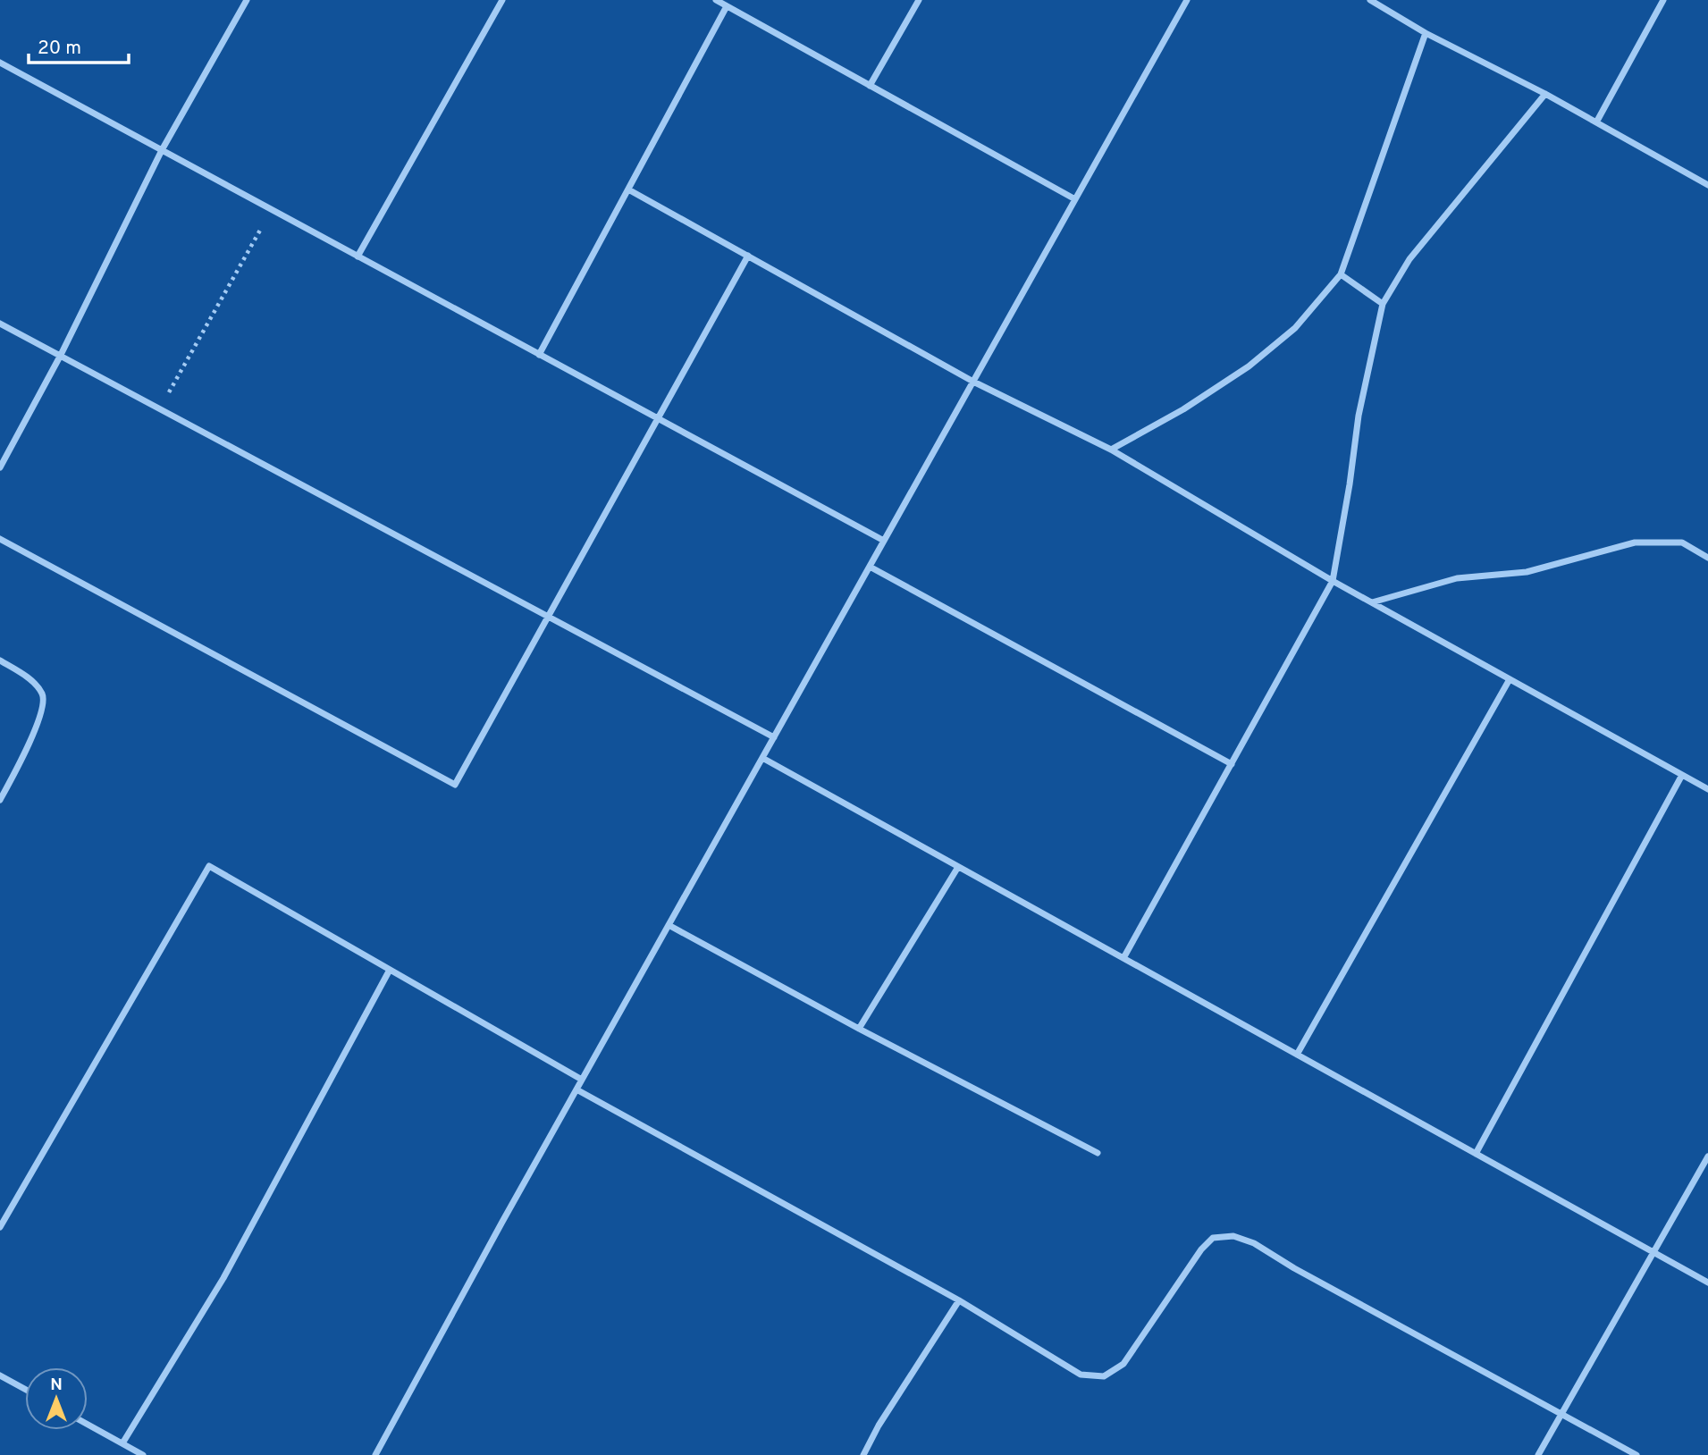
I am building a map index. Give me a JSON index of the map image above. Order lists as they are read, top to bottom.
{
  "scale_bar": "20 m",
  "north": "top"
}
